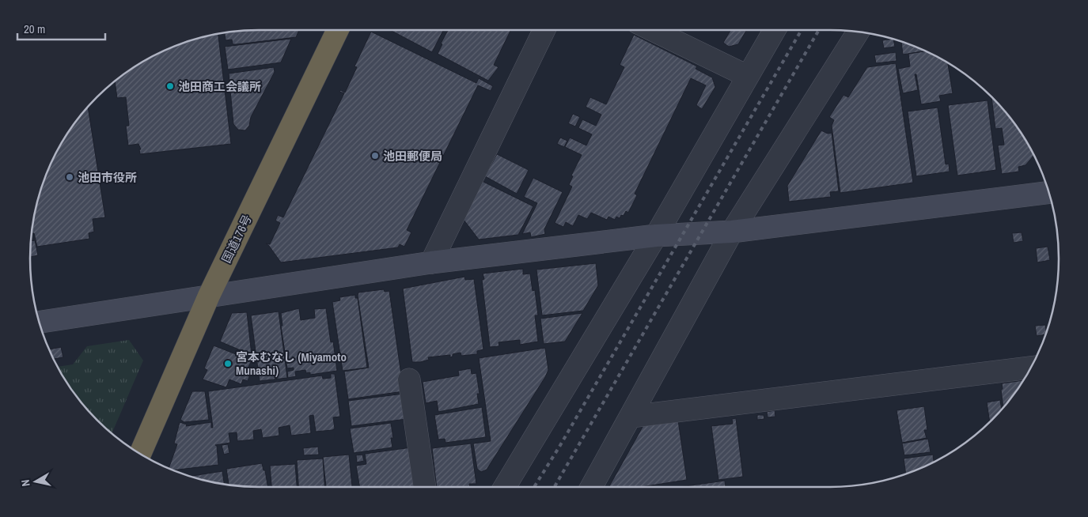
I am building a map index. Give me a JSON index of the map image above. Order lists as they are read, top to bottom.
{
  "streets": {
    "highway": ["国道176号"]
  },
  "places": [
    "池田商工会議所",
    "池田郵便局",
    "池田市役所",
    "宮本むなし (Miyamoto Munashi)"
  ],
  "scale_bar": "20 m",
  "north": "left"
}
